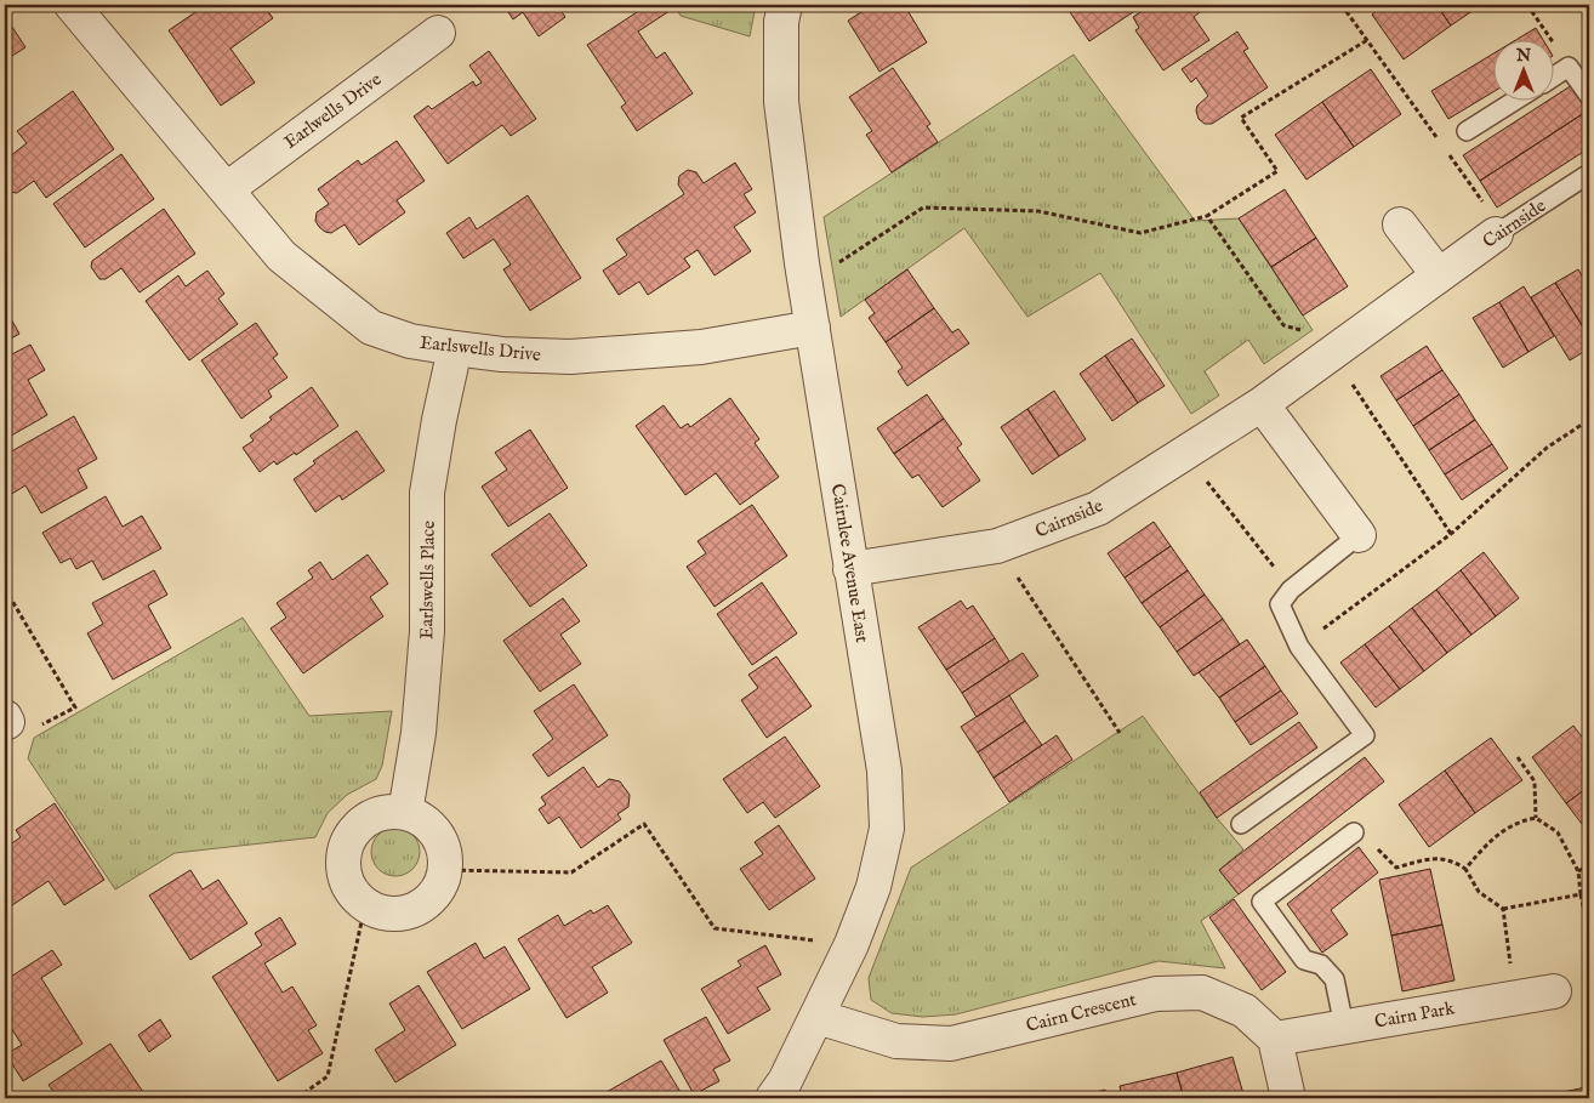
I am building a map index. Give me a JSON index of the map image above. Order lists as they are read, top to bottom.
{
  "streets": {
    "street": [
      "Earlwells Drive",
      "Cairnside",
      "Earlswells Drive",
      "Cairnlee Avenue East",
      "Earlswells Place",
      "Cairn Crescent",
      "Cairn Park"
    ]
  },
  "crossings": [
    ["Earlwells Drive", "Earlswells Drive"],
    ["Cairnside", "Cairnlee Avenue East"],
    ["Earlswells Drive", "Cairnlee Avenue East"],
    ["Earlswells Drive", "Earlswells Place"],
    ["Cairnlee Avenue East", "Cairn Crescent"],
    ["Cairn Crescent", "Cairn Park"]
  ],
  "north": "top"
}
